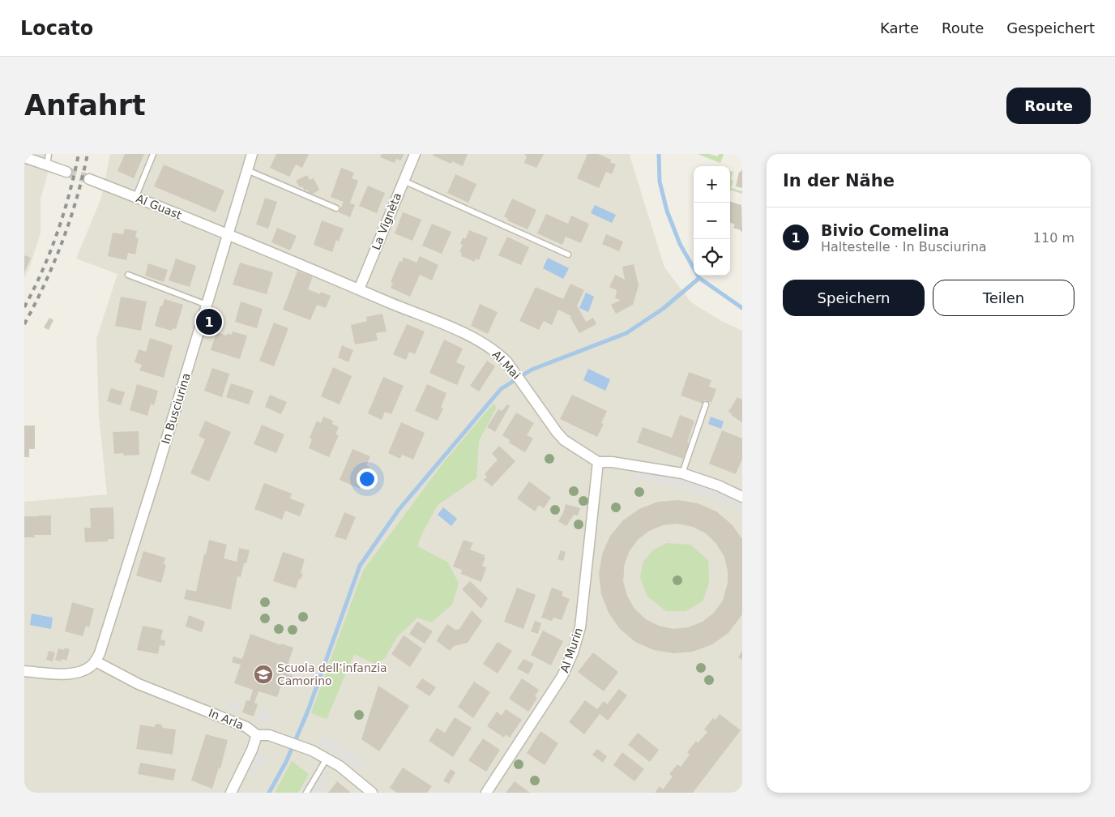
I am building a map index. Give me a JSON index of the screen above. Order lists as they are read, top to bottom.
{
  "streets": {
    "street": [
      "Al Guast",
      "La Vignèta",
      "Al Mai",
      "In Busciurina",
      "Al Murin",
      "In Arla"
    ]
  },
  "crossings": [
    ["Al Guast", "Al Mai"],
    ["Al Guast", "In Busciurina"],
    ["La Vignèta", "Al Mai"],
    ["Al Mai", "In Busciurina"],
    ["Al Mai", "Al Murin"],
    ["In Busciurina", "In Arla"]
  ],
  "places": {
    "school or university": ["Scuola dell’infanzia Camorino"]
  },
  "page": {
    "header": "Locato",
    "nav": ["Karte", "Route", "Gespeichert"],
    "buttons": [
      "Route",
      ["Speichern", "Teilen"]
    ],
    "title": "Anfahrt",
    "heading": "In der Nähe",
    "map_buttons": ["+", "−"],
    "list": [
      {
        "mark": "1",
        "name": "Bivio Comelina",
        "note": "Haltestelle · In Busciurina",
        "value": "110 m"
      }
    ],
    "pins": "1"
  }
}
